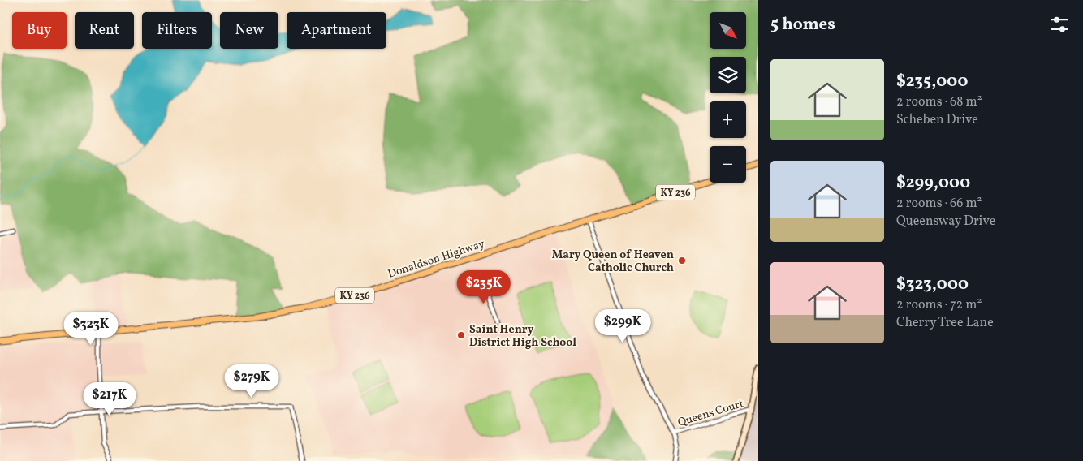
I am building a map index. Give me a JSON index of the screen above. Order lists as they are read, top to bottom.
{
  "streets": {
    "main road": ["KY 236", "Donaldson Highway"],
    "street": ["Queens Court"]
  },
  "places": ["Mary Queen of Heaven Catholic Church", "Saint Henry District High School"],
  "north": "bottom right",
  "page": {
    "heading": "5 homes",
    "map_buttons": ["+", "−"],
    "chip": [
      "Buy",
      "Rent",
      "Filters",
      "New",
      "Apartment"
    ],
    "list": [
      {
        "name": "$235,000",
        "note": "2 rooms · 68 m² · Scheben Drive"
      },
      {
        "name": "$299,000",
        "note": "2 rooms · 66 m² · Queensway Drive"
      },
      {
        "name": "$323,000",
        "note": "2 rooms · 72 m² · Cherry Tree Lane"
      }
    ],
    "price": [
      "$235K",
      "$299K",
      "$323K",
      "$279K",
      "$217K"
    ]
  }
}
